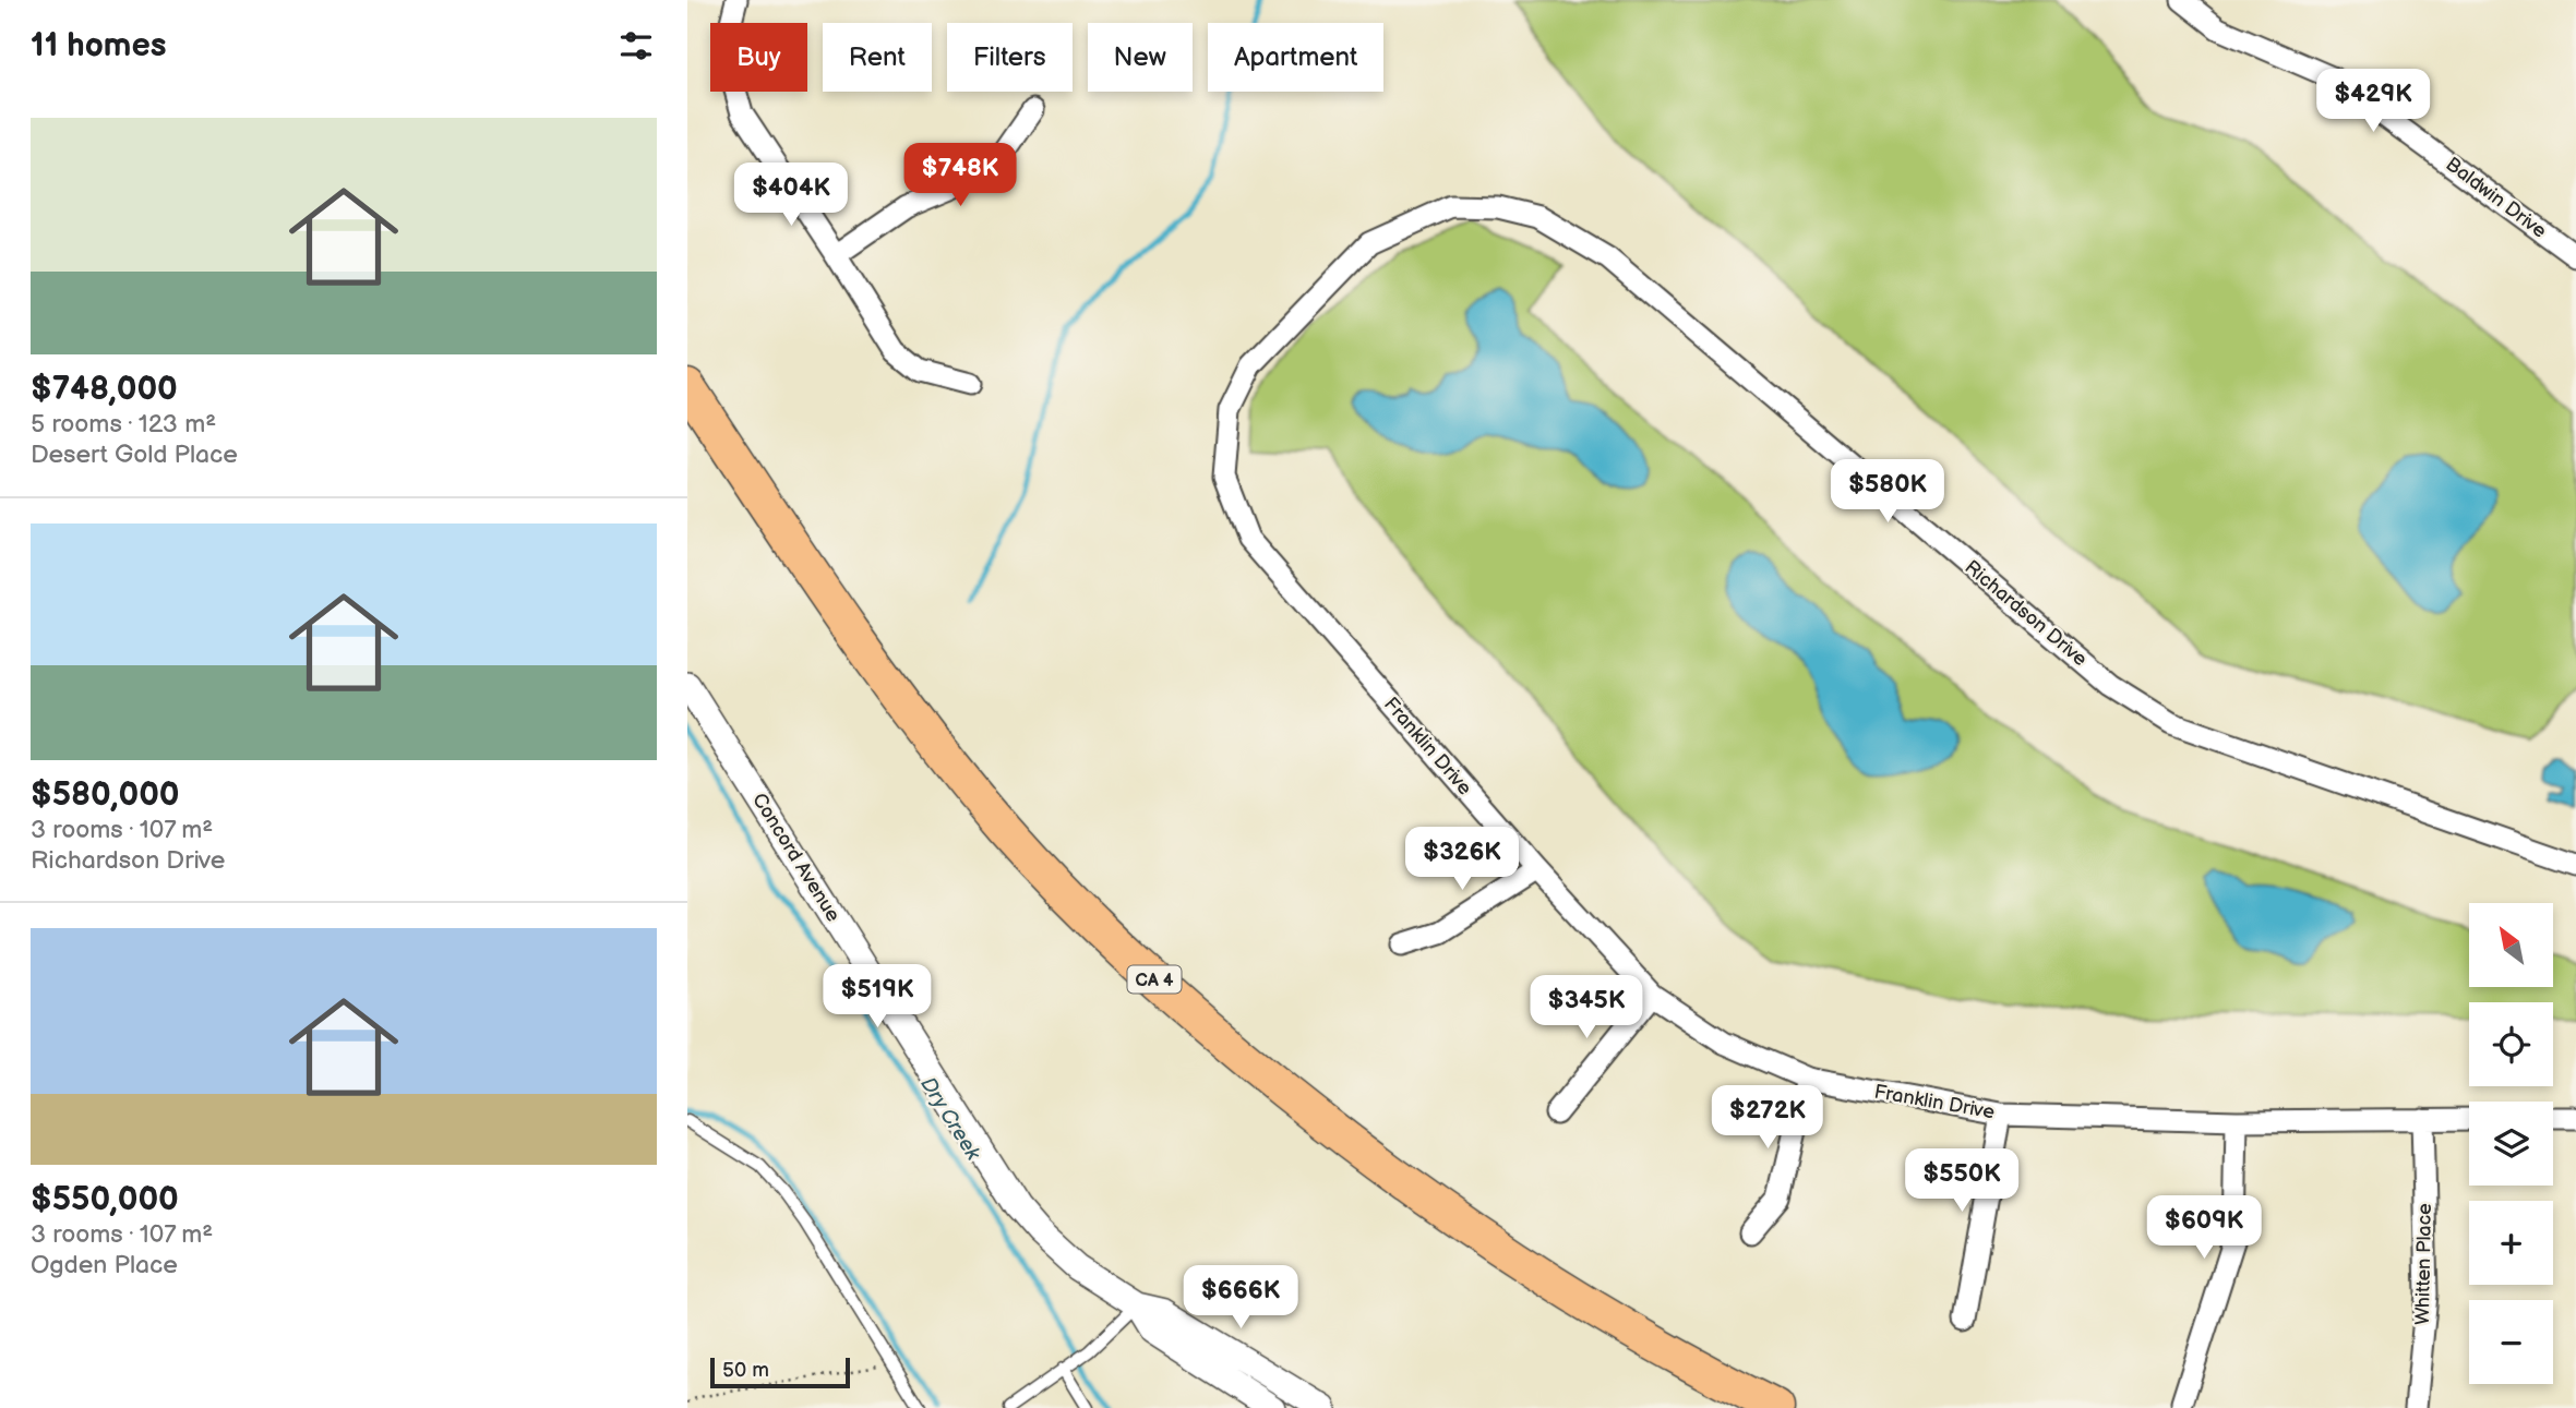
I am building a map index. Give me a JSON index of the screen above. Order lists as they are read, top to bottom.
{
  "streets": {
    "highway": ["CA 4"],
    "street": [
      "Baldwin Drive",
      "Richardson Drive",
      "Franklin Drive",
      "Concord Avenue",
      "Whitten Place"
    ]
  },
  "crossings": [
    ["Richardson Drive", "Franklin Drive"],
    ["Franklin Drive", "Whitten Place"]
  ],
  "water": ["Dry Creek"],
  "scale_bar": "50 m",
  "north": "top left",
  "page": {
    "heading": "11 homes",
    "chip": [
      "Buy",
      "Rent",
      "Filters",
      "New",
      "Apartment"
    ],
    "price": [
      "$429K",
      "$748K",
      "$404K",
      "$580K",
      "$326K",
      "$519K",
      "$345K",
      "$272K",
      "$550K",
      "$609K",
      "$666K"
    ],
    "list": [
      {
        "name": "$748,000",
        "note": "5 rooms · 123 m² · Desert Gold Place"
      },
      {
        "name": "$580,000",
        "note": "3 rooms · 107 m² · Richardson Drive"
      },
      {
        "name": "$550,000",
        "note": "3 rooms · 107 m² · Ogden Place"
      }
    ],
    "map_buttons": ["+", "−"],
    "scale": "50 m"
  }
}
